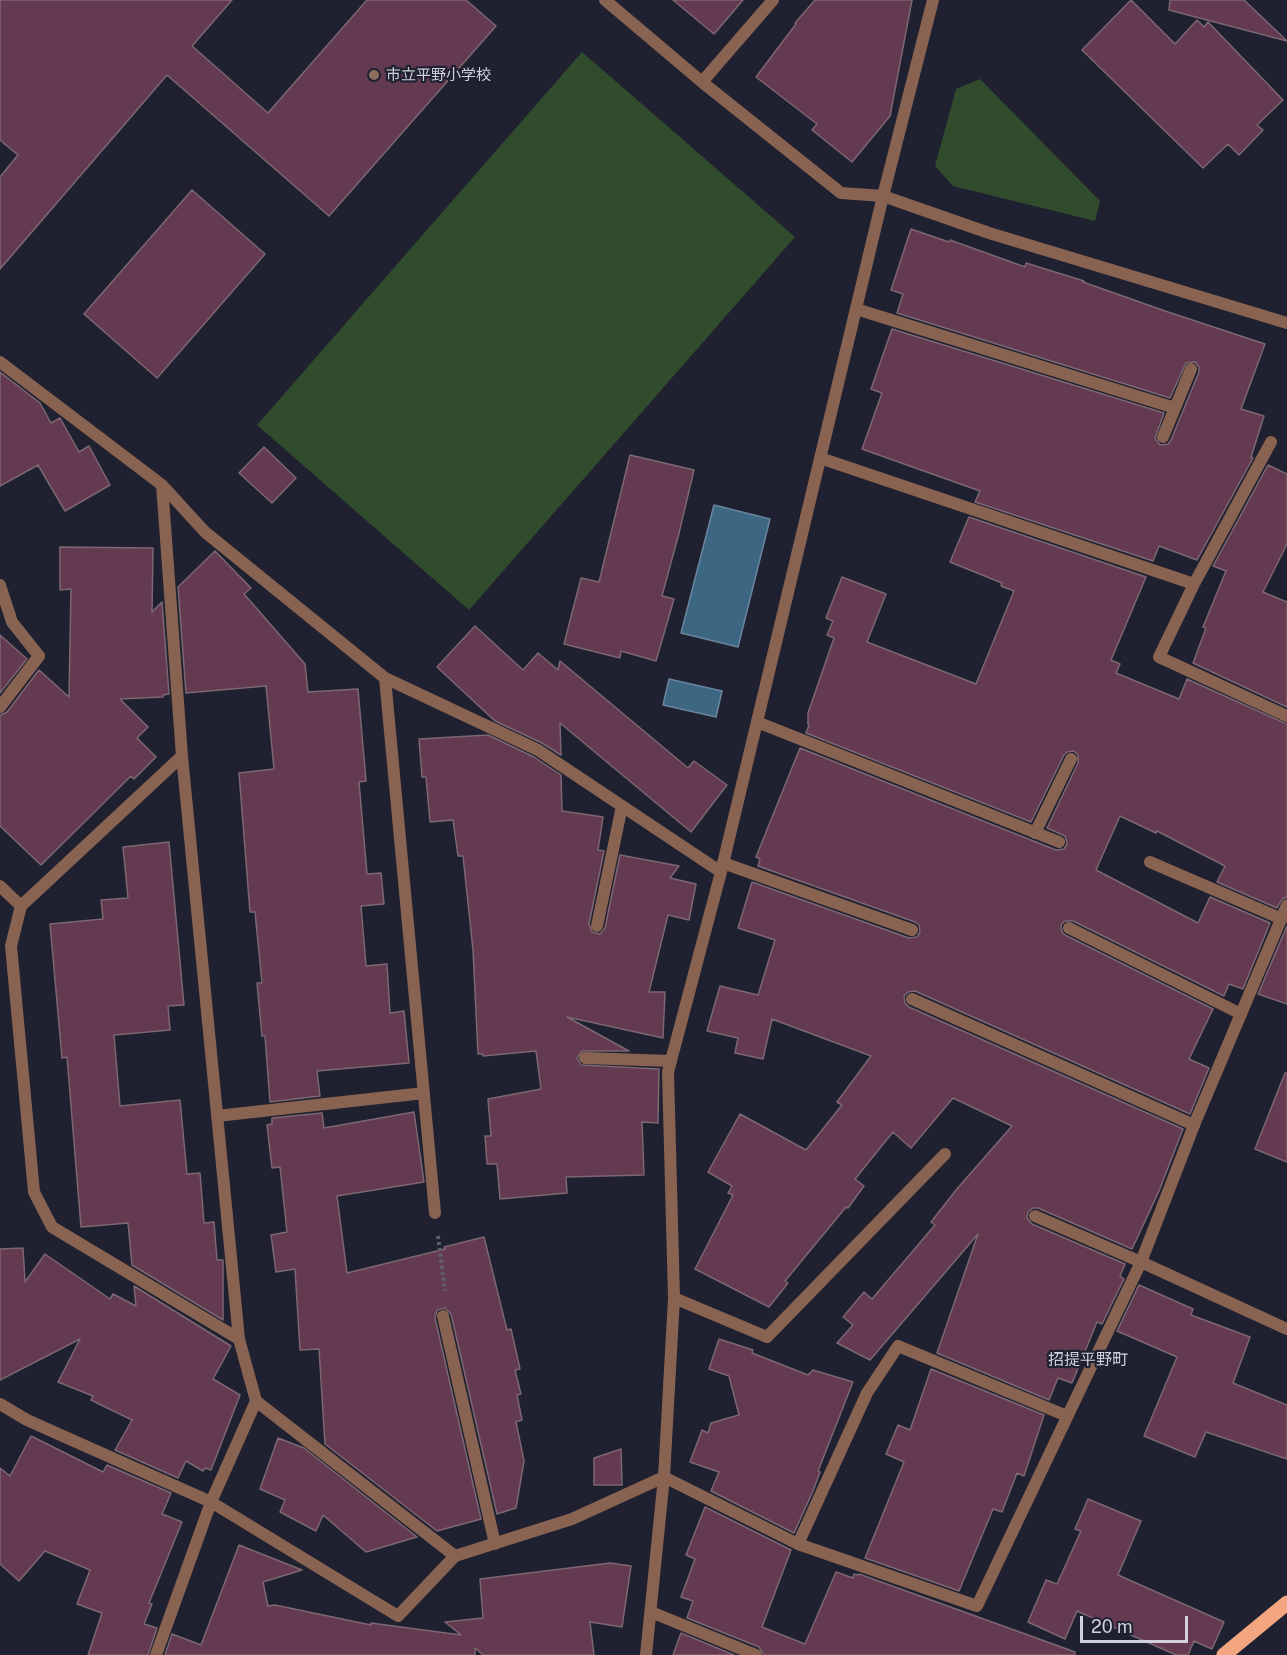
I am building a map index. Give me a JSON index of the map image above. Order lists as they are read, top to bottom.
{
  "districts": ["招提平野町"],
  "places": ["市立平野小学校"],
  "scale_bar": "20 m"
}
